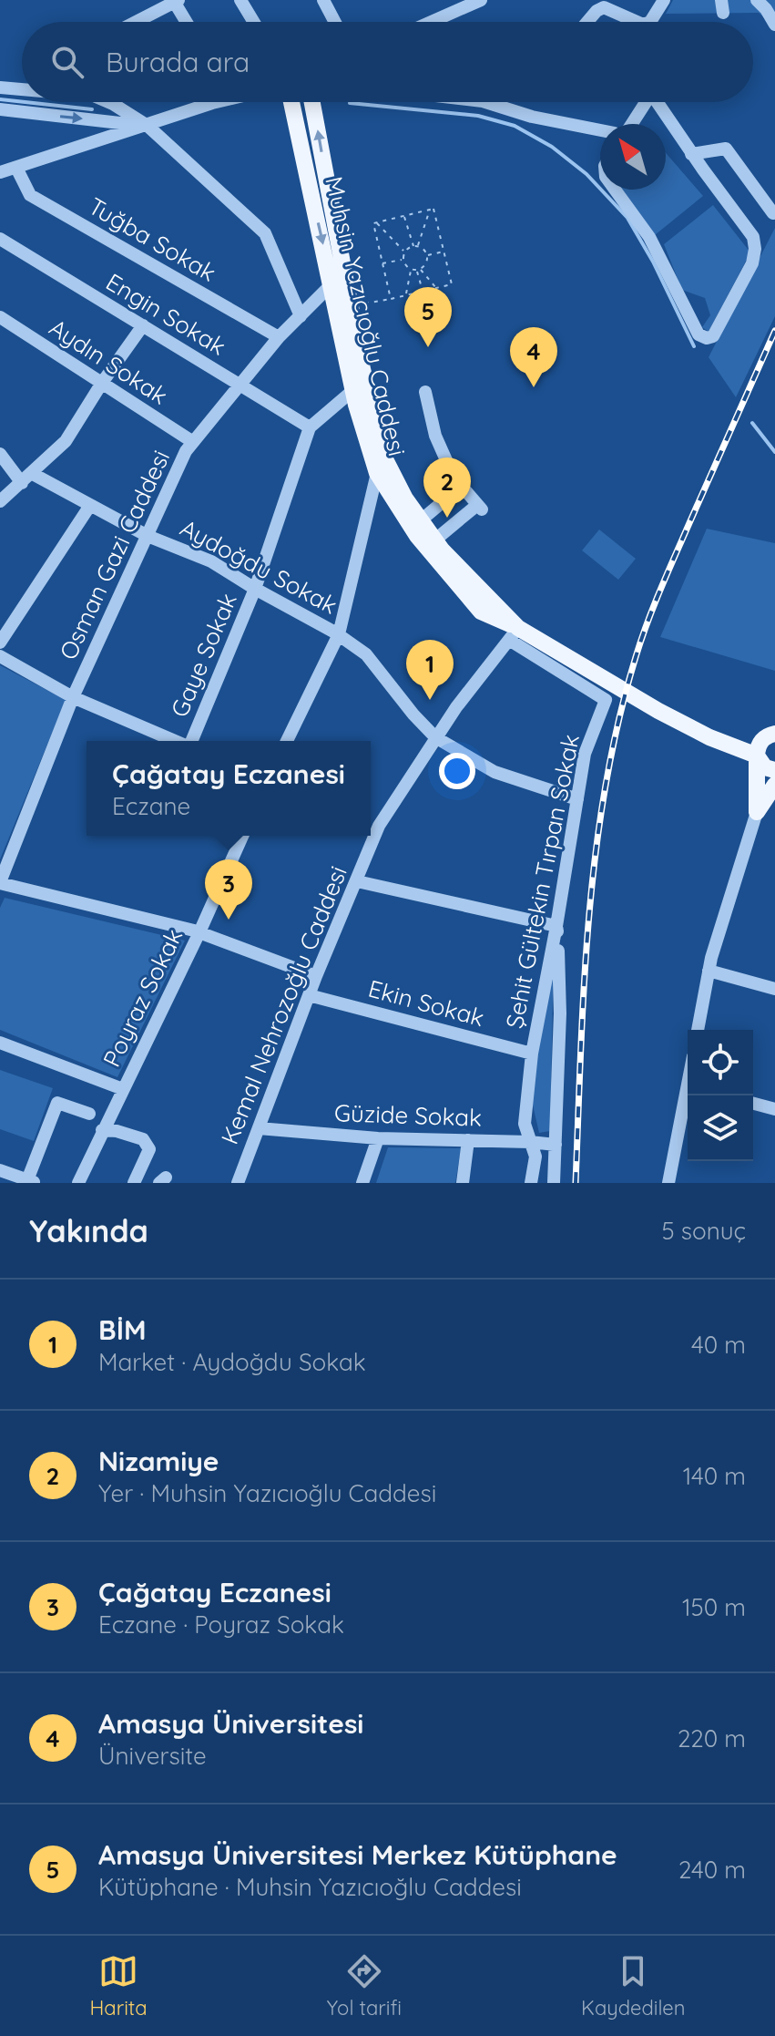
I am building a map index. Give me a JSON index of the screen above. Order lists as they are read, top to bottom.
{
  "streets": {
    "main road": ["Muhsin Yazıcıoğlu Caddesi"],
    "street": [
      "Tuğba Sokak",
      "Engin Sokak",
      "Aydın Sokak",
      "Osman Gazi Caddesi",
      "Aydoğdu Sokak",
      "Gaye Sokak",
      "Şehit Gültekin Tırpan Sokak",
      "Poyraz Sokak",
      "Ekin Sokak",
      "Kemal Nehrozoğlu Caddesi",
      "Güzide Sokak"
    ]
  },
  "crossings": [
    ["Tuğba Sokak", "Osman Gazi Caddesi"],
    ["Engin Sokak", "Osman Gazi Caddesi"],
    ["Engin Sokak", "Gaye Sokak"],
    ["Muhsin Yazıcıoğlu Caddesi", "Osman Gazi Caddesi"],
    ["Muhsin Yazıcıoğlu Caddesi", "Şehit Gültekin Tırpan Sokak"],
    ["Muhsin Yazıcıoğlu Caddesi", "Kemal Nehrozoğlu Caddesi"],
    ["Aydın Sokak", "Osman Gazi Caddesi"],
    ["Osman Gazi Caddesi", "Aydoğdu Sokak"],
    ["Aydoğdu Sokak", "Gaye Sokak"],
    ["Aydoğdu Sokak", "Şehit Gültekin Tırpan Sokak"],
    ["Aydoğdu Sokak", "Kemal Nehrozoğlu Caddesi"],
    ["Şehit Gültekin Tırpan Sokak", "Ekin Sokak"],
    ["Şehit Gültekin Tırpan Sokak", "Kemal Nehrozoğlu Caddesi"],
    ["Şehit Gültekin Tırpan Sokak", "Güzide Sokak"],
    ["Ekin Sokak", "Kemal Nehrozoğlu Caddesi"],
    ["Kemal Nehrozoğlu Caddesi", "Güzide Sokak"]
  ],
  "north": "top left",
  "page": {
    "search": "Burada ara",
    "pins": [
      "5",
      "4",
      "2",
      "1",
      "3"
    ],
    "popup": ["Çağatay Eczanesi", "Eczane"],
    "heading": ["Yakında", "5 sonuç"],
    "list": [
      {
        "mark": "1",
        "name": "BİM",
        "note": "Market · Aydoğdu Sokak",
        "value": "40 m"
      },
      {
        "mark": "2",
        "name": "Nizamiye",
        "note": "Yer · Muhsin Yazıcıoğlu Caddesi",
        "value": "140 m"
      },
      {
        "mark": "3",
        "name": "Çağatay Eczanesi",
        "note": "Eczane · Poyraz Sokak",
        "value": "150 m"
      },
      {
        "mark": "4",
        "name": "Amasya Üniversitesi",
        "note": "Üniversite",
        "value": "220 m"
      },
      {
        "mark": "5",
        "name": "Amasya Üniversitesi Merkez Kütüphane",
        "note": "Kütüphane · Muhsin Yazıcıoğlu Caddesi",
        "value": "240 m"
      }
    ],
    "nav": ["Harita", "Yol tarifi", "Kaydedilen"]
  }
}
